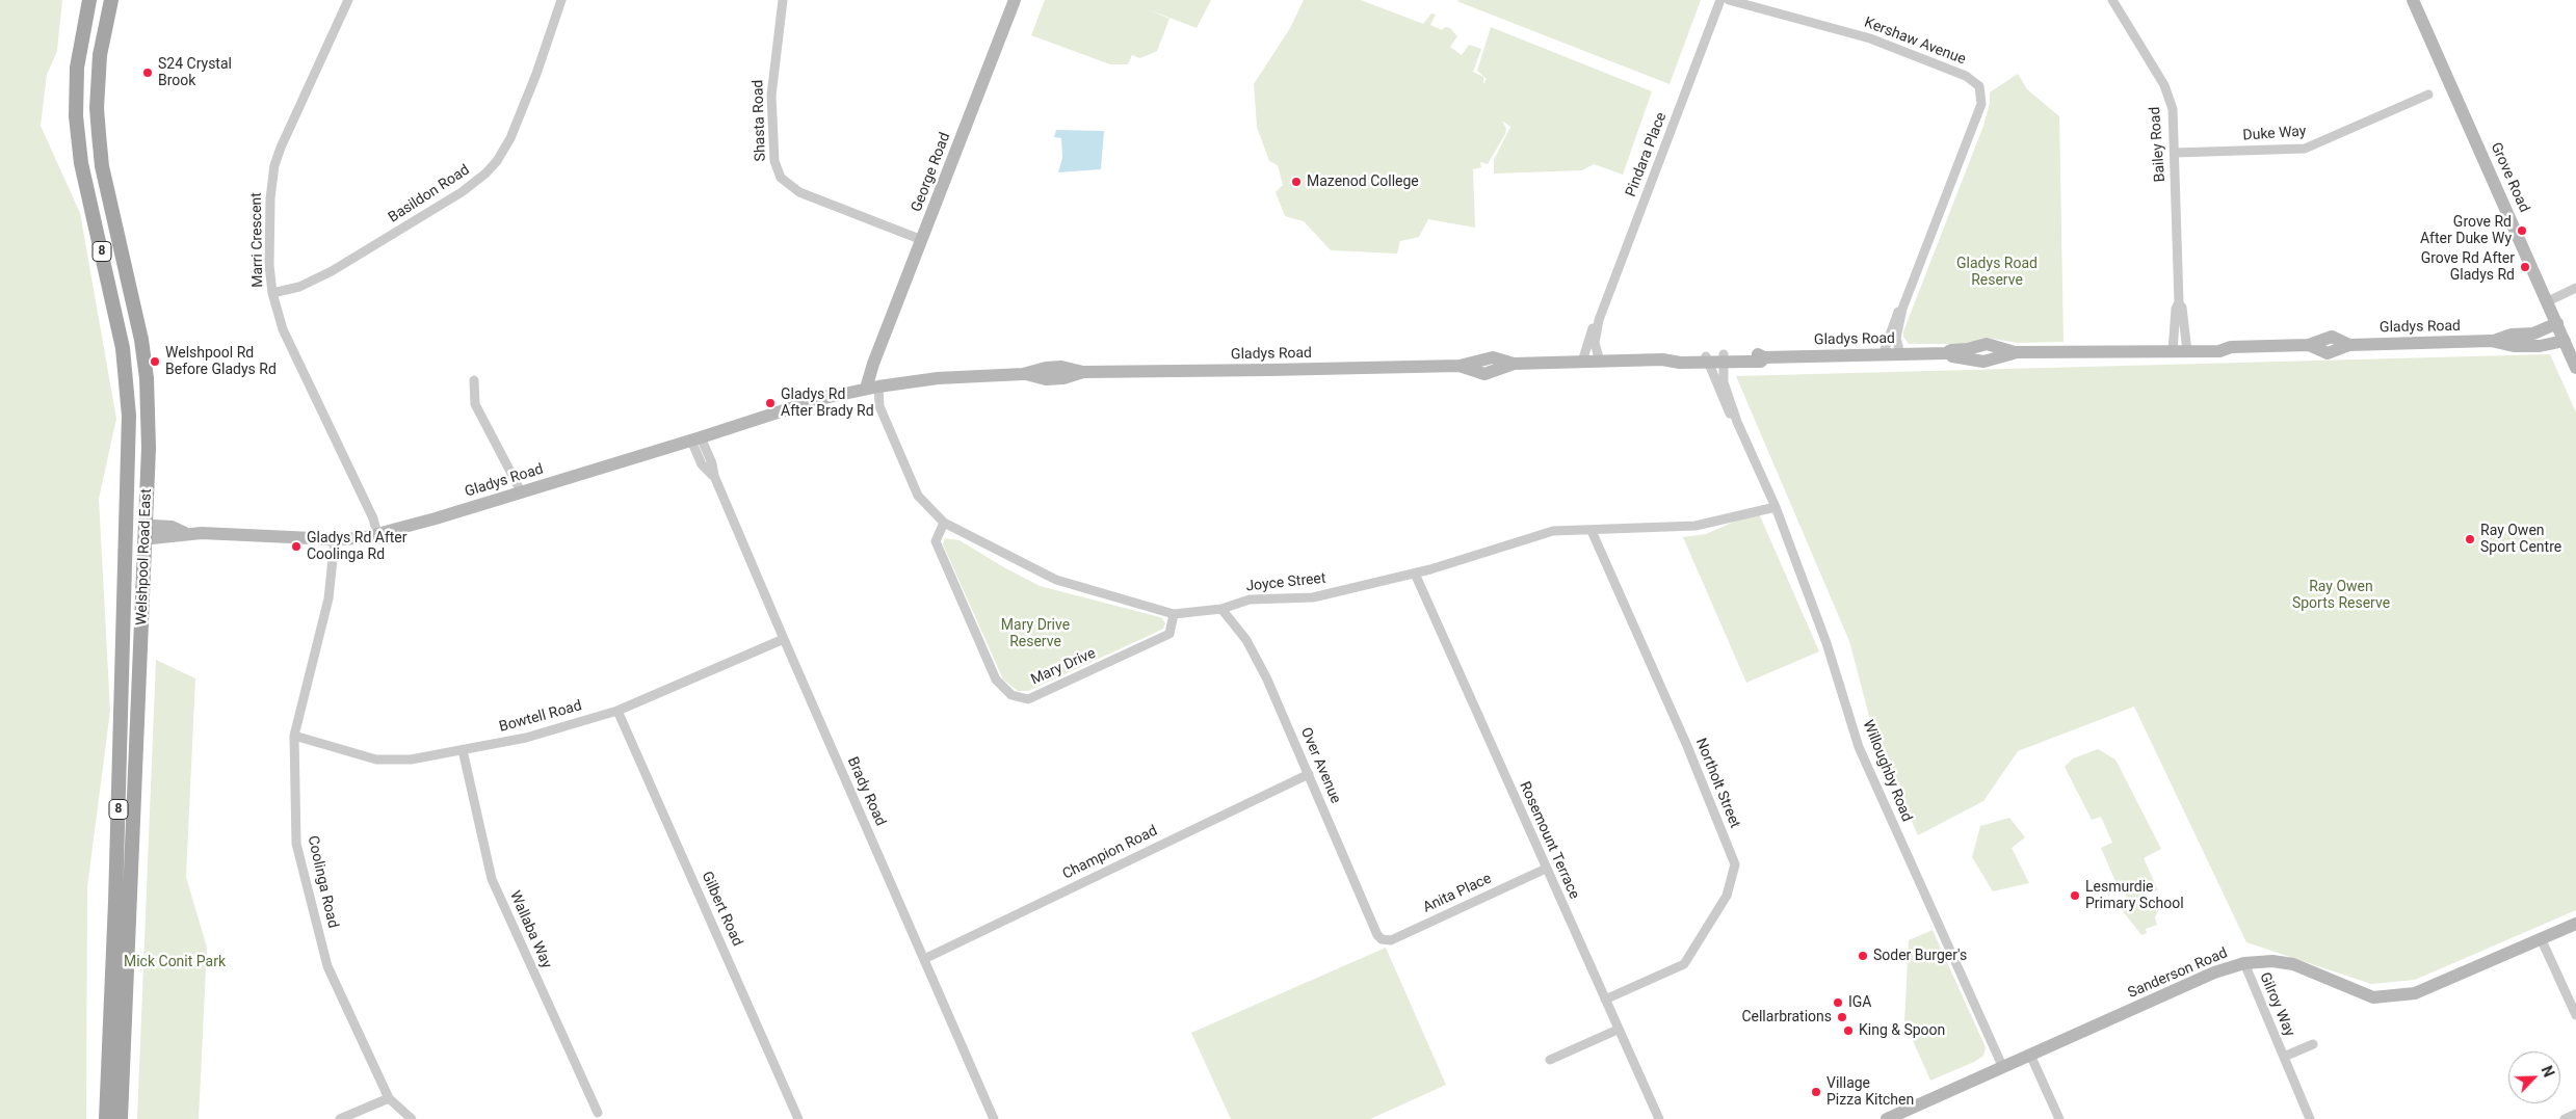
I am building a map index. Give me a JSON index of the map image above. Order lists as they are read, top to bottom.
{
  "streets": {
    "main road": ["8", "Welshpool Road East"],
    "street": [
      "Kershaw Avenue",
      "Shasta Road",
      "Duke Way",
      "Bailey Road",
      "Pindara Place",
      "George Road",
      "Grove Road",
      "Basildon Road",
      "Marri Crescent",
      "Gladys Road",
      "Joyce Street",
      "Mary Drive",
      "Bowtell Road",
      "Over Avenue",
      "Willoughby Road",
      "Northolt Street",
      "Brady Road",
      "Rosemount Terrace",
      "Champion Road",
      "Coolinga Road",
      "Anita Place",
      "Gilbert Road",
      "Wallaba Way",
      "Sanderson Road",
      "Gilroy Way"
    ]
  },
  "crossings": [
    ["Kershaw Avenue", "Gladys Road"],
    ["Shasta Road", "George Road"],
    ["Duke Way", "Bailey Road"],
    ["Bailey Road", "Gladys Road"],
    ["Pindara Place", "Gladys Road"],
    ["George Road", "Gladys Road"],
    ["George Road", "Joyce Street"],
    ["Grove Road", "Gladys Road"],
    ["Basildon Road", "Marri Crescent"],
    ["Marri Crescent", "Gladys Road"],
    ["Gladys Road", "Welshpool Road East"],
    ["Gladys Road", "Joyce Street"],
    ["Gladys Road", "Willoughby Road"],
    ["Gladys Road", "Brady Road"],
    ["Gladys Road", "Coolinga Road"],
    ["Joyce Street", "Mary Drive"],
    ["Joyce Street", "Over Avenue"],
    ["Joyce Street", "Willoughby Road"],
    ["Joyce Street", "Northolt Street"],
    ["Joyce Street", "Rosemount Terrace"],
    ["Bowtell Road", "Brady Road"],
    ["Bowtell Road", "Coolinga Road"],
    ["Bowtell Road", "Gilbert Road"],
    ["Bowtell Road", "Wallaba Way"],
    ["Over Avenue", "Champion Road"],
    ["Over Avenue", "Anita Place"],
    ["Willoughby Road", "Sanderson Road"],
    ["Northolt Street", "Rosemount Terrace"],
    ["Brady Road", "Champion Road"],
    ["Rosemount Terrace", "Anita Place"],
    ["Sanderson Road", "Gilroy Way"]
  ],
  "parks": [
    "Gladys Road Reserve",
    "Ray Owen Sports Reserve",
    "Mary Drive Reserve",
    "Mick Conit Park"
  ],
  "places": [
    "S24 Crystal Brook",
    "Mazenod College",
    "Grove Rd After Duke Wy",
    "Grove Rd After Gladys Rd",
    "Welshpool Rd Before Gladys Rd",
    "Gladys Rd After Brady Rd",
    "Ray Owen Sport Centre",
    "Gladys Rd After Coolinga Rd",
    "Lesmurdie Primary School",
    "Soder Burger's",
    "IGA",
    "Cellarbrations",
    "King & Spoon",
    "Village Pizza Kitchen"
  ],
  "north": "top right"
}
